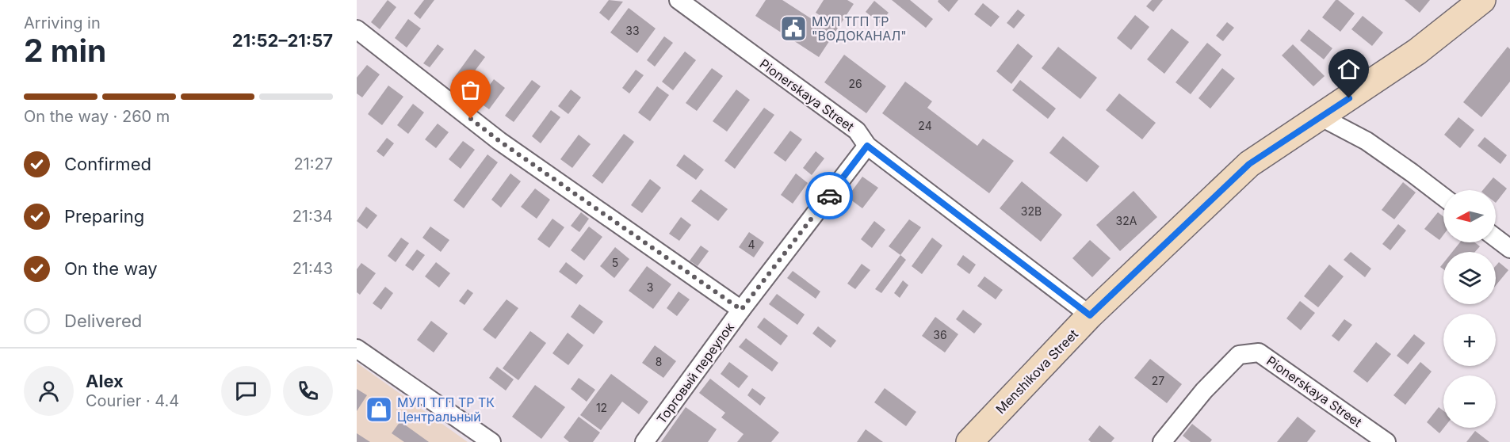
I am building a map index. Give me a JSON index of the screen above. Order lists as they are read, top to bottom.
{
  "streets": {
    "street": ["Pionerskaya Street", "Menshikova Street", "Торговый переулок"]
  },
  "crossings": [
    ["Pionerskaya Street", "Menshikova Street"],
    ["Pionerskaya Street", "Торговый переулок"]
  ],
  "places": {
    "public building": ["МУП ТГП ТР \"ВОДОКАНАЛ\""],
    "shop": ["МУП ТГП ТР ТК Центральный"]
  },
  "house_numbers": [
    "33",
    "26",
    "24",
    "32В",
    "32А",
    "4",
    "5",
    "3",
    "36",
    "8",
    "27",
    "12"
  ],
  "north": "left",
  "page": {
    "heading": ["2 min", "Arriving in", "21:52–21:57"],
    "panel": ["Alex", "Courier · 4.4"],
    "bar": "On the way · 260 m",
    "list": [
      ["Confirmed", "21:27"],
      ["Preparing", "21:34"],
      ["On the way", "21:43"],
      "Delivered"
    ],
    "map_buttons": ["+", "−"]
  }
}
